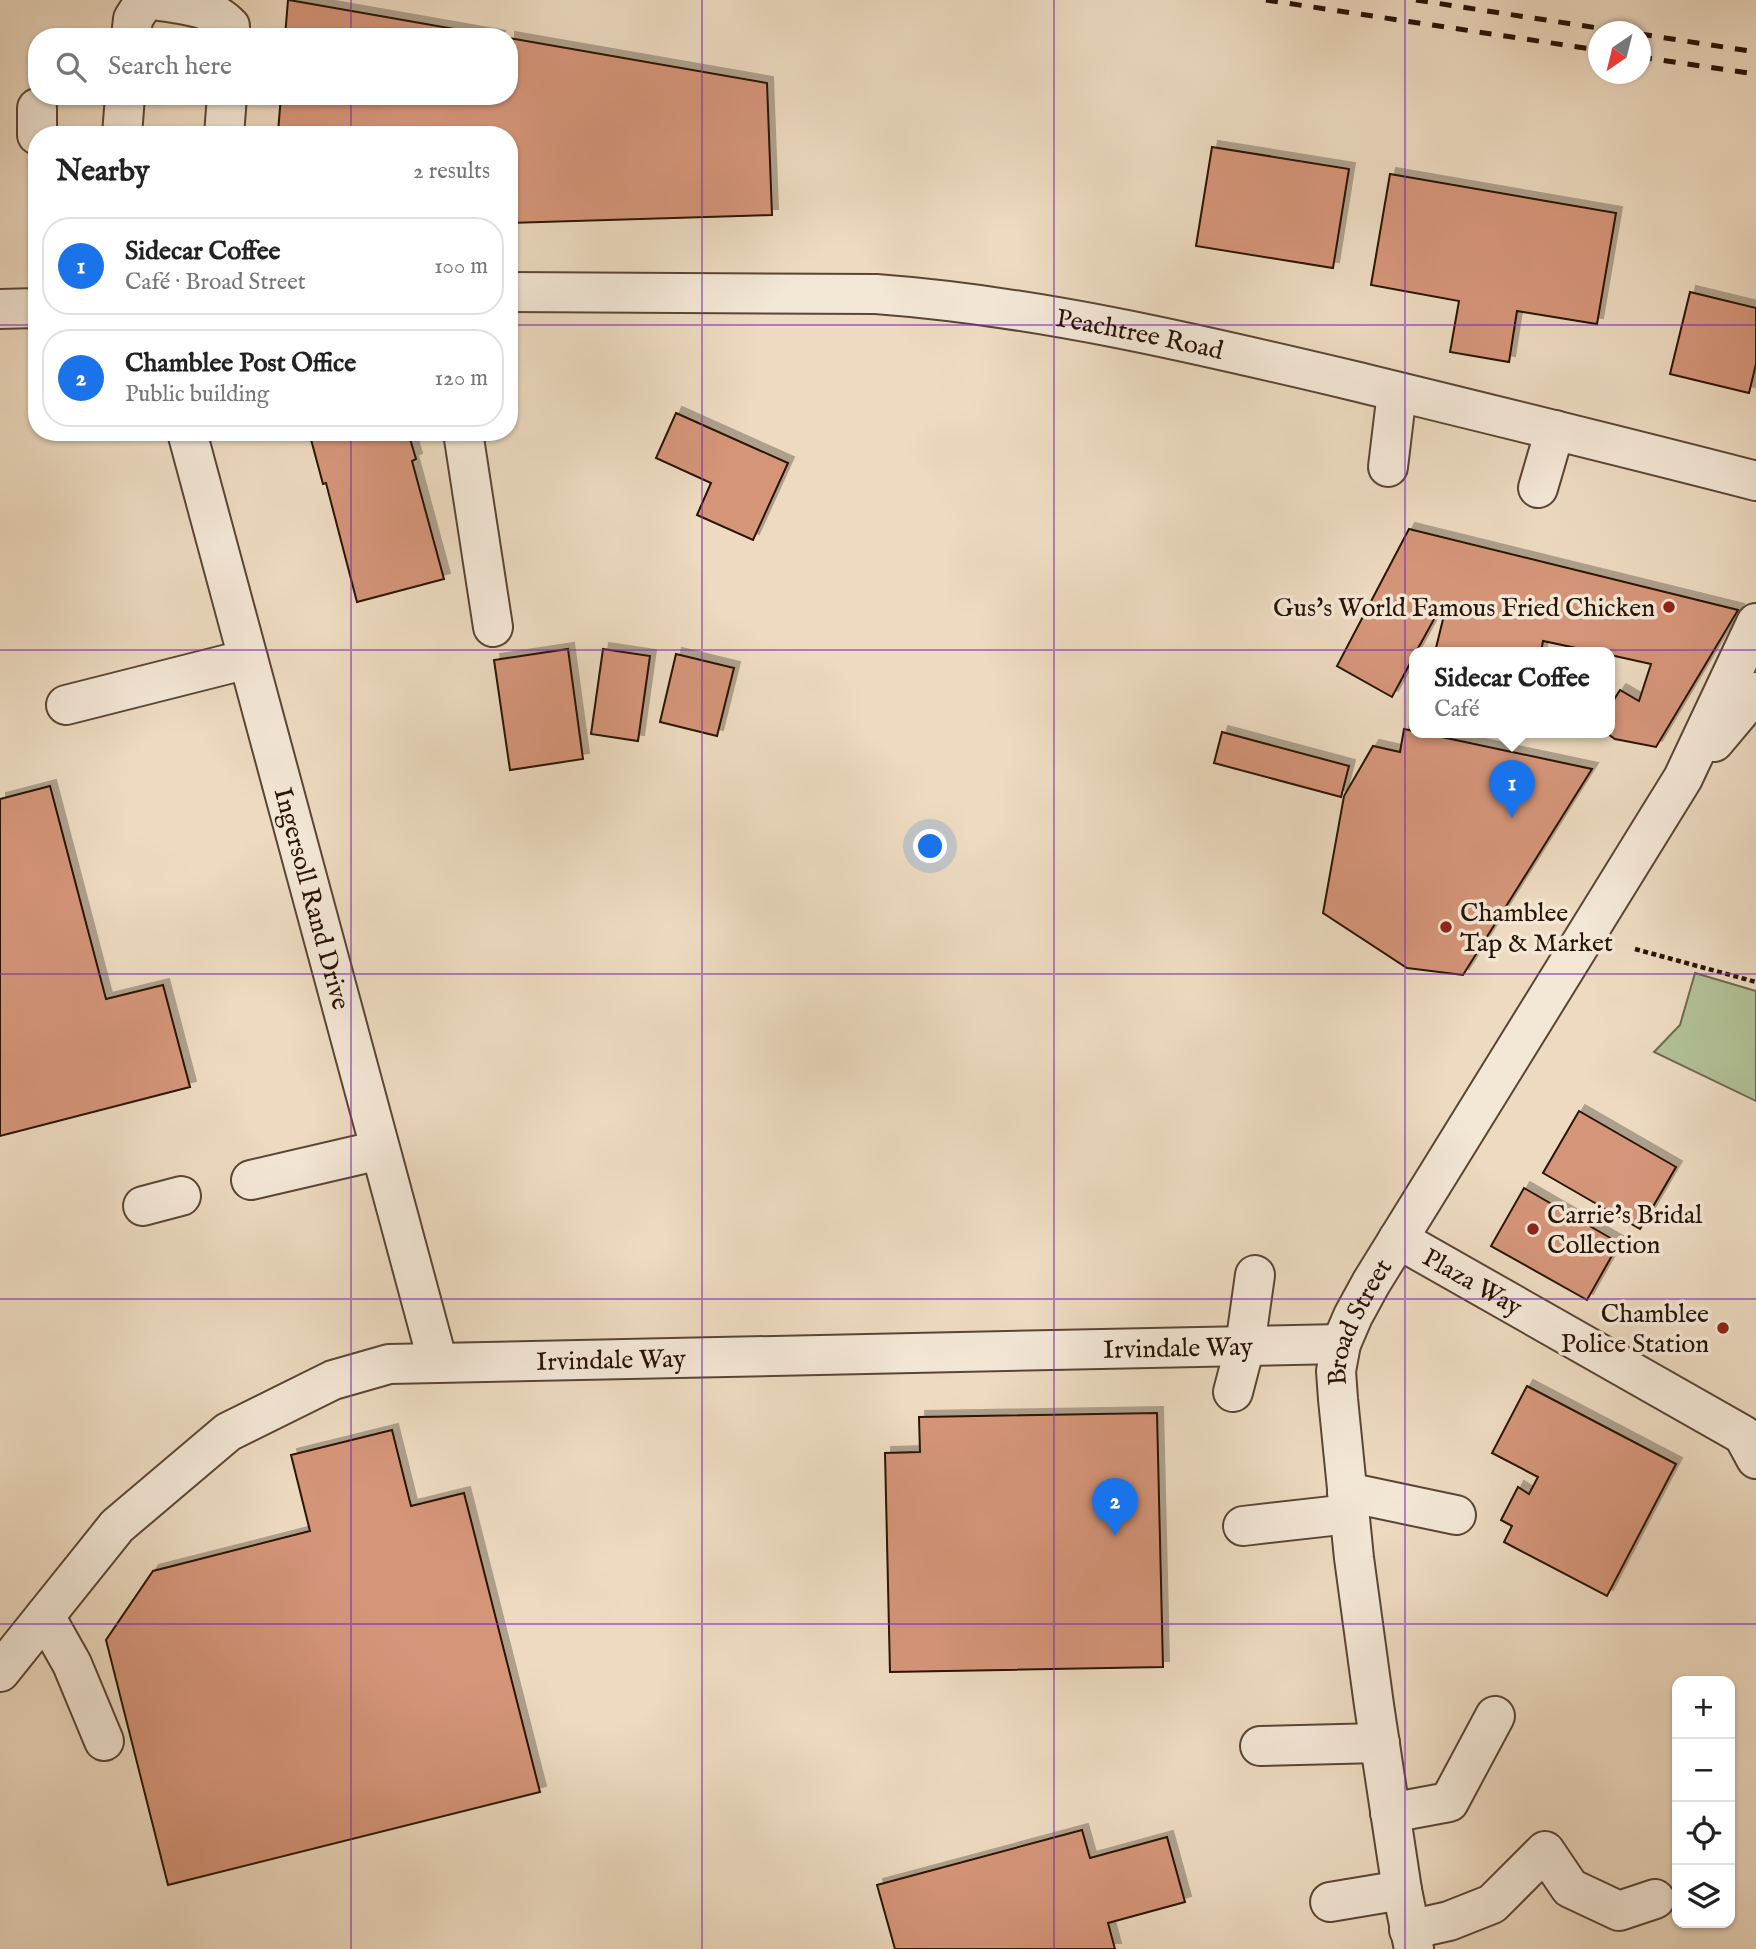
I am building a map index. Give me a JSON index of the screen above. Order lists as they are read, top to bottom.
{
  "streets": {
    "street": [
      "Peachtree Road",
      "Ingersoll Rand Drive",
      "Plaza Way",
      "Broad Street",
      "Irvindale Way"
    ]
  },
  "crossings": [
    ["Ingersoll Rand Drive", "Irvindale Way"],
    ["Plaza Way", "Broad Street"],
    ["Broad Street", "Irvindale Way"]
  ],
  "places": [
    "Gus's World Famous Fried Chicken",
    "Chamblee Tap & Market",
    "Carrie's Bridal Collection",
    "Chamblee Police Station"
  ],
  "north": "bottom left",
  "page": {
    "search": "Search here",
    "heading": ["Nearby", "2 results"],
    "list": [
      {
        "mark": "1",
        "name": "Sidecar Coffee",
        "note": "Café · Broad Street",
        "value": "100 m"
      },
      {
        "mark": "2",
        "name": "Chamblee Post Office",
        "note": "Public building",
        "value": "120 m"
      }
    ],
    "popup": ["Sidecar Coffee", "Café"],
    "pins": ["1", "2"],
    "map_buttons": ["+", "−"]
  }
}
